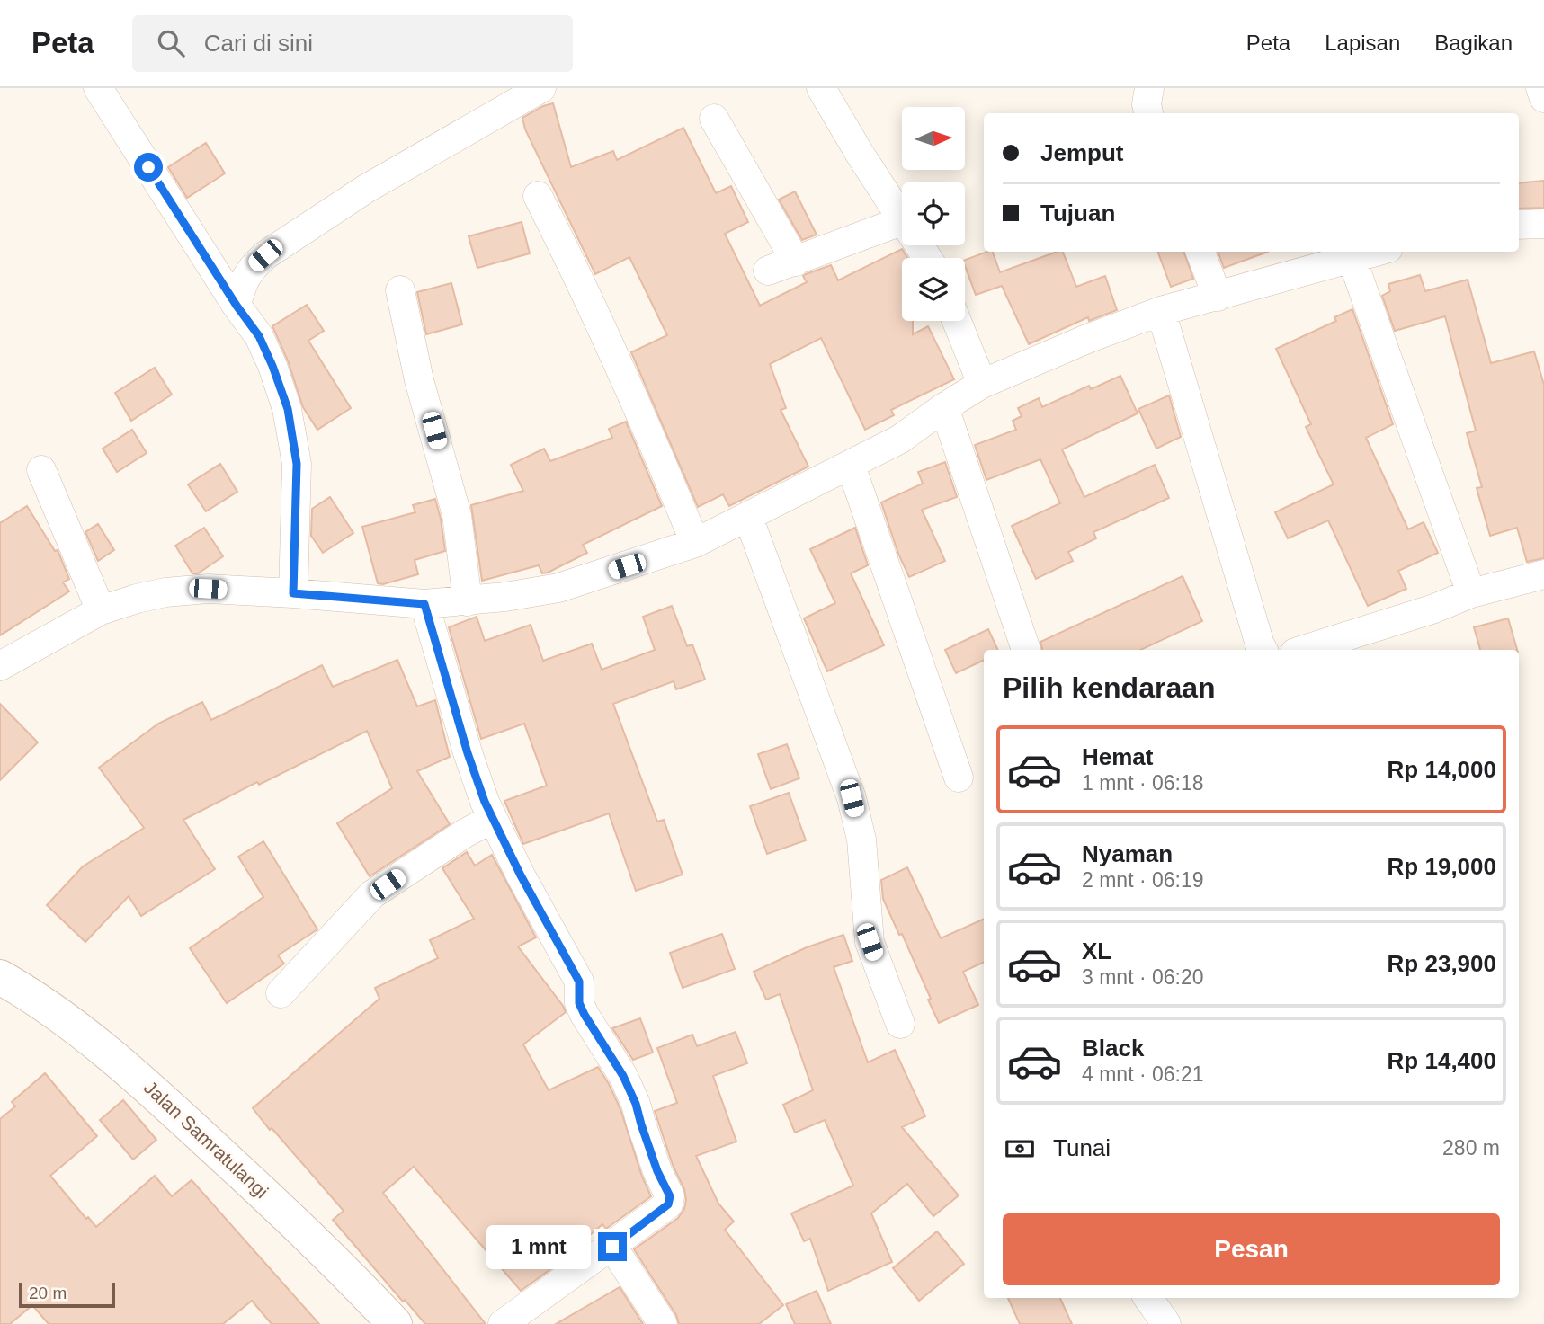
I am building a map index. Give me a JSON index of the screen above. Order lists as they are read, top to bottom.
{
  "streets": {
    "main road": ["Jalan Samratulangi"]
  },
  "scale_bar": "20 m",
  "north": "right",
  "page": {
    "header": "Peta",
    "search": "Cari di sini",
    "nav": ["Peta", "Lapisan", "Bagikan"],
    "banner": ["Jemput", "Tujuan"],
    "heading": "Pilih kendaraan",
    "list": [
      {
        "name": "Hemat",
        "note": "1 mnt · 06:18",
        "value": "Rp 14,000"
      },
      {
        "name": "Nyaman",
        "note": "2 mnt · 06:19",
        "value": "Rp 19,000"
      },
      {
        "name": "XL",
        "note": "3 mnt · 06:20",
        "value": "Rp 23,900"
      },
      {
        "name": "Black",
        "note": "4 mnt · 06:21",
        "value": "Rp 14,400"
      }
    ],
    "pay": ["Tunai", "280 m"],
    "buttons": "Pesan",
    "bubble": "1 mnt",
    "scale": "20 m"
  }
}
